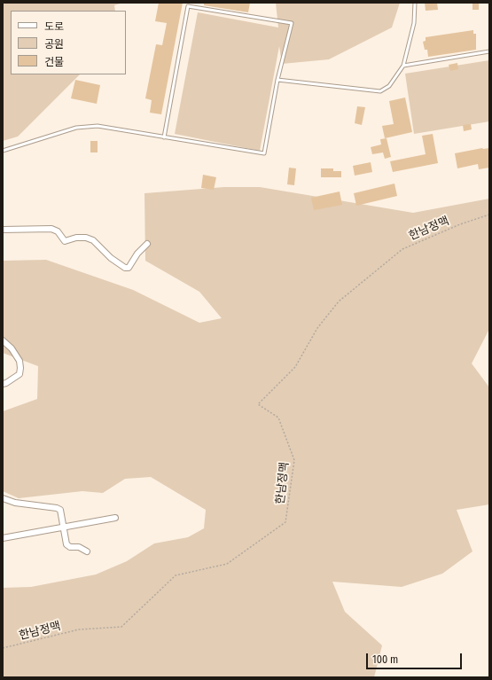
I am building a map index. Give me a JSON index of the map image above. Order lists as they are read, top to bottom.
{
  "streets": {
    "path": ["한남정맥"]
  },
  "legend": ["도로", "공원", "건물"],
  "scale_bar": "100 m"
}
